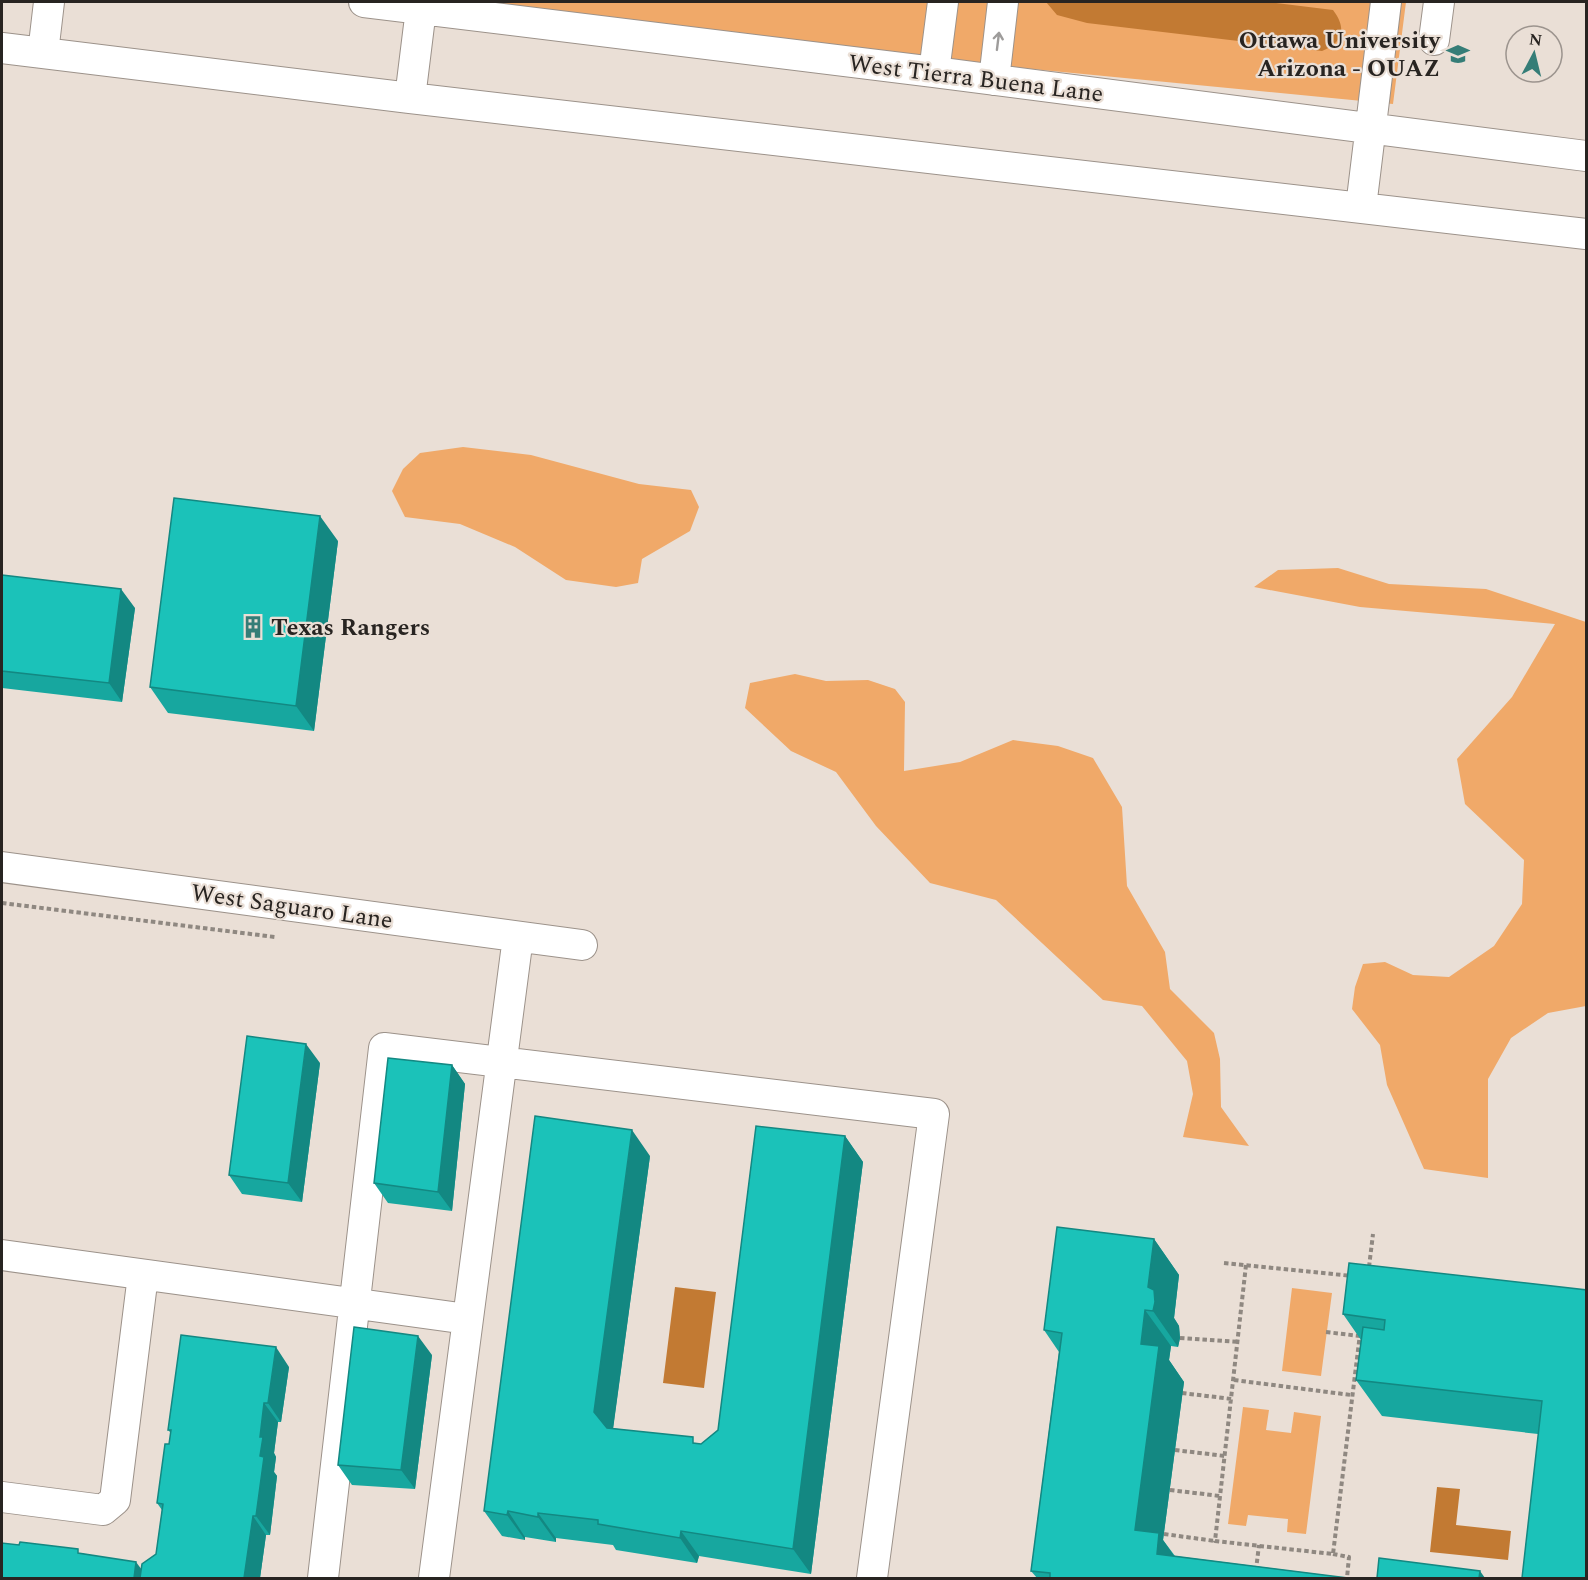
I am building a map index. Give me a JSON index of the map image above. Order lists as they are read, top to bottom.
{
  "streets": {
    "street": ["West Tierra Buena Lane", "West Saguaro Lane"]
  },
  "places": {
    "school or university": ["Ottawa University Arizona - OUAZ"],
    "building": ["Texas Rangers"]
  },
  "north": "top"
}
